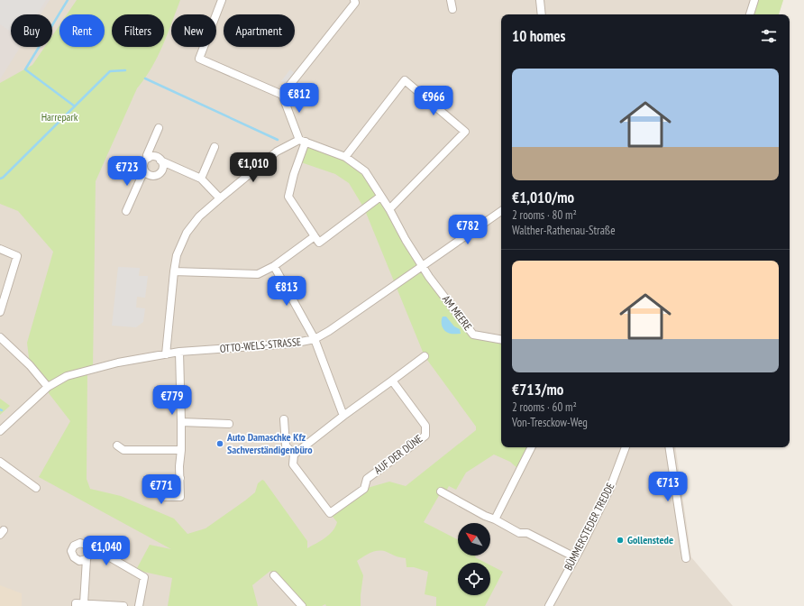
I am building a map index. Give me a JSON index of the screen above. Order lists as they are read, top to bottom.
{
  "streets": {
    "street": [
      "AM MEERE",
      "OTTO-WELS-STRASSE",
      "AUF DER DÜNE",
      "BÜMMERSTEDER TREDDE"
    ]
  },
  "crossings": [
    ["AM MEERE", "OTTO-WELS-STRASSE"]
  ],
  "parks": ["Harrepark"],
  "places": ["Auto Damaschke Kfz Sachverständigenbüro", "Gollenstede"],
  "north": "top left",
  "page": {
    "chip": [
      "Buy",
      "Rent",
      "Filters",
      "New",
      "Apartment"
    ],
    "heading": "10 homes",
    "list": [
      {
        "name": "€1,010/mo",
        "note": "2 rooms · 80 m² · Walther-Rathenau-Straße"
      },
      {
        "name": "€713/mo",
        "note": "2 rooms · 60 m² · Von-Tresckow-Weg"
      }
    ],
    "price": [
      "€812",
      "€966",
      "€1,010",
      "€723",
      "€782",
      "€813",
      "€779",
      "€713",
      "€771",
      "€1,040"
    ]
  }
}
